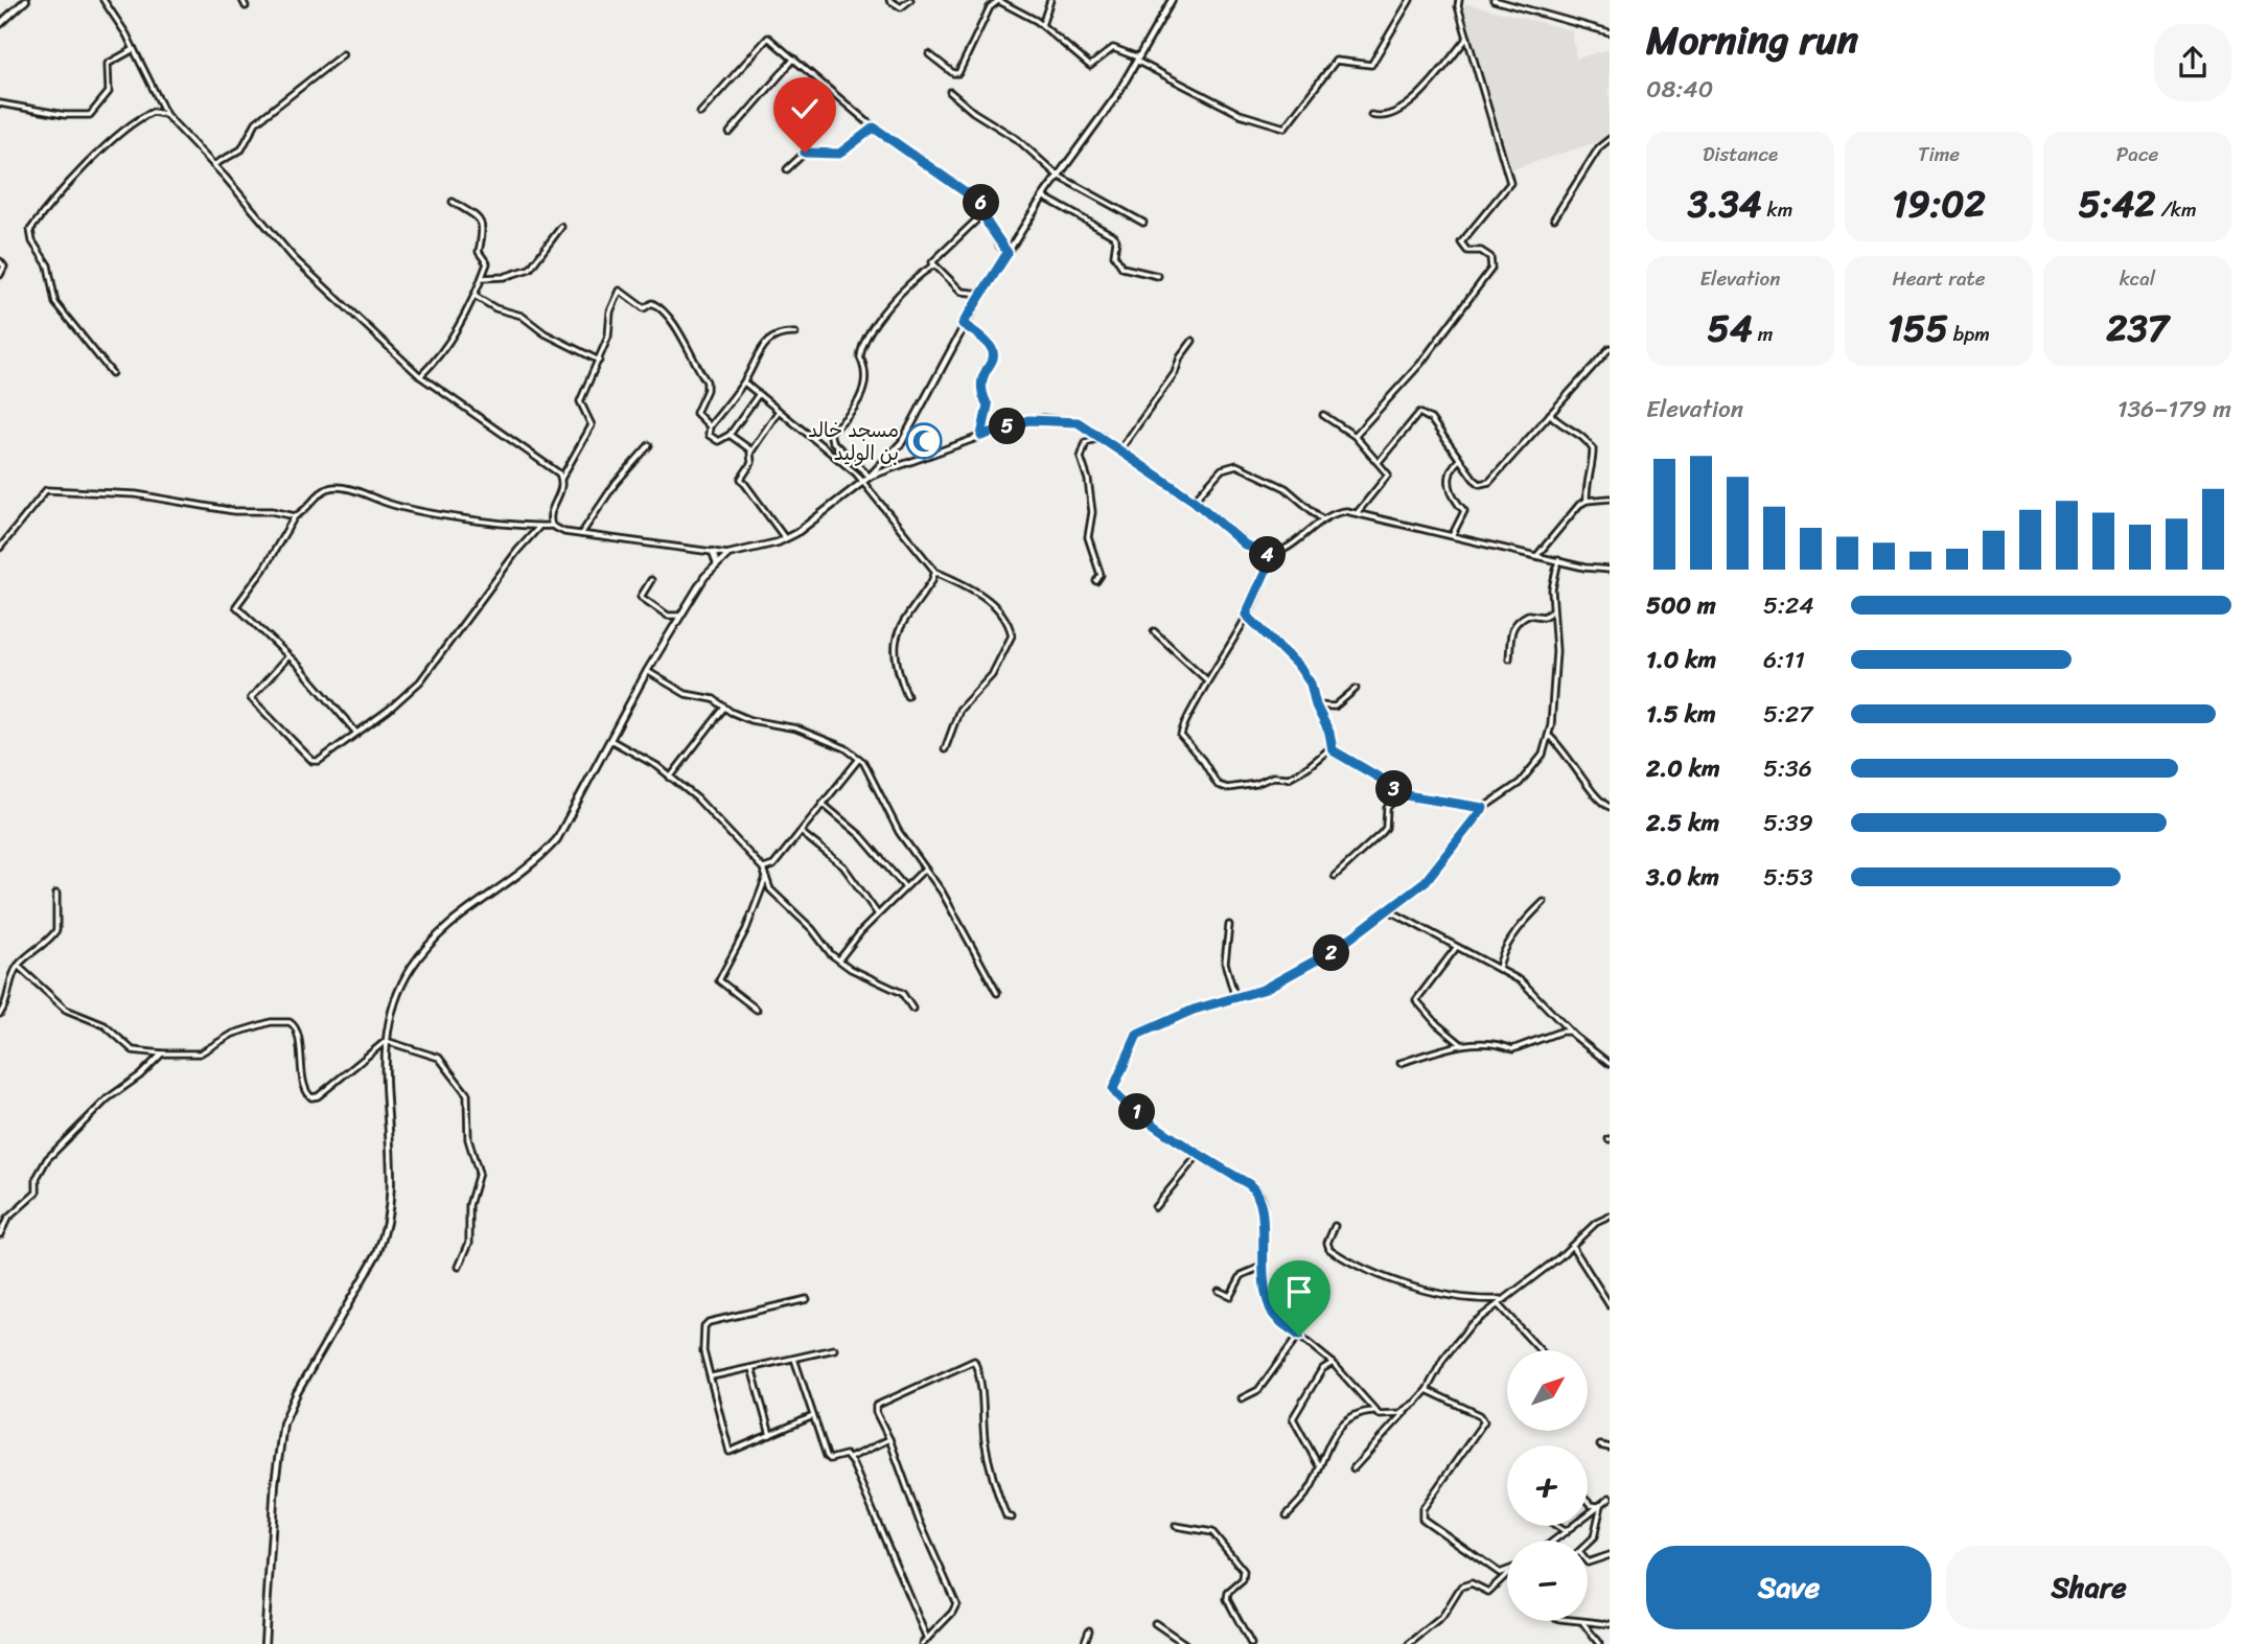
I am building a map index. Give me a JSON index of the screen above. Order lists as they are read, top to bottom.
{
  "places": {
    "mosque": ["مسجد خالد بن الوليد"]
  },
  "north": "top right",
  "page": {
    "heading": ["Morning run", "08:40"],
    "stats": [
      ["Distance", "3.34 km"],
      ["Time", "19:02"],
      ["Pace", "5:42 /km"],
      ["Elevation", "54 m"],
      ["Heart rate", "155 bpm"],
      ["kcal", "237"]
    ],
    "pins": [
      "6",
      "5",
      "4",
      "3",
      "2",
      "1"
    ],
    "chart": ["Elevation", "136–179 m"],
    "list": [
      {
        "name": "500 m",
        "note": "5:24"
      },
      {
        "name": "1.0 km",
        "note": "6:11"
      },
      {
        "name": "1.5 km",
        "note": "5:27"
      },
      {
        "name": "2.0 km",
        "note": "5:36"
      },
      {
        "name": "2.5 km",
        "note": "5:39"
      },
      {
        "name": "3.0 km",
        "note": "5:53"
      }
    ],
    "map_buttons": ["+", "−"],
    "buttons": ["Save", "Share"]
  }
}
